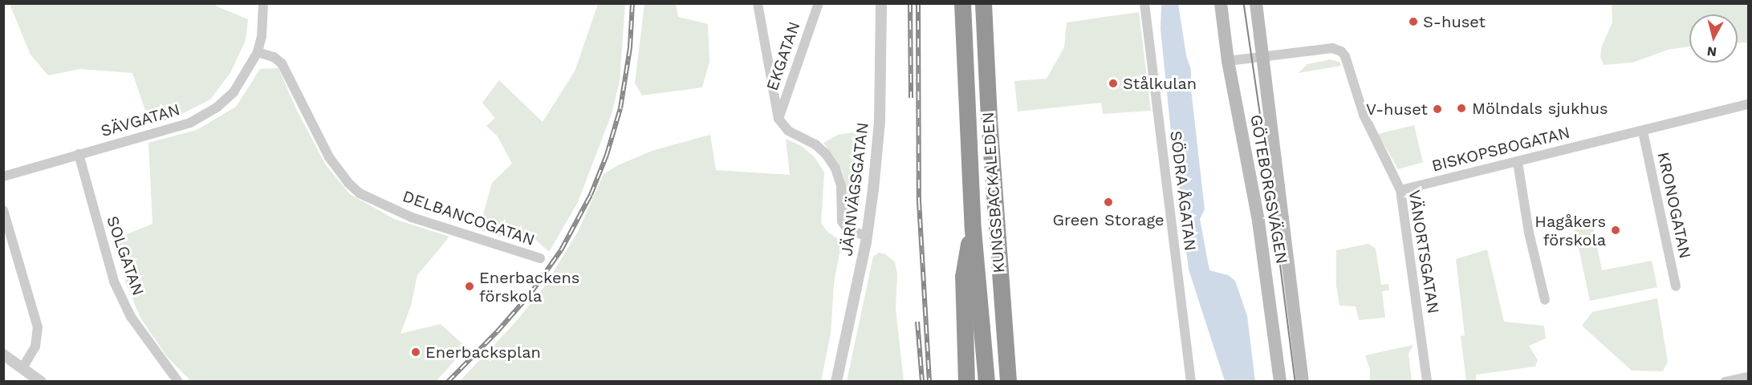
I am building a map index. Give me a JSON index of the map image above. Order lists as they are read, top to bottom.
{
  "streets": {
    "highway": ["KUNGSBACKALEDEN"],
    "main road": ["GÖTEBORGSVÄGEN"],
    "street": [
      "EKGATAN",
      "SÄVGATAN",
      "BISKOPSBOGATAN",
      "JÄRNVÄGSGATAN",
      "SÖDRA ÅGATAN",
      "KRONOGATAN",
      "DELBANCOGATAN",
      "VÄNORTSGATAN",
      "SOLGATAN"
    ]
  },
  "crossings": [
    ["SÄVGATAN", "DELBANCOGATAN"],
    ["SÄVGATAN", "SOLGATAN"],
    ["BISKOPSBOGATAN", "KRONOGATAN"],
    ["BISKOPSBOGATAN", "VÄNORTSGATAN"],
    ["GÖTEBORGSVÄGEN", "VÄNORTSGATAN"]
  ],
  "places": [
    "S-huset",
    "Stålkulan",
    "Mölndals sjukhus",
    "V-huset",
    "Green Storage",
    "Hagåkers förskola",
    "Enerbackens förskola",
    "Enerbacksplan"
  ],
  "north": "bottom"
}
